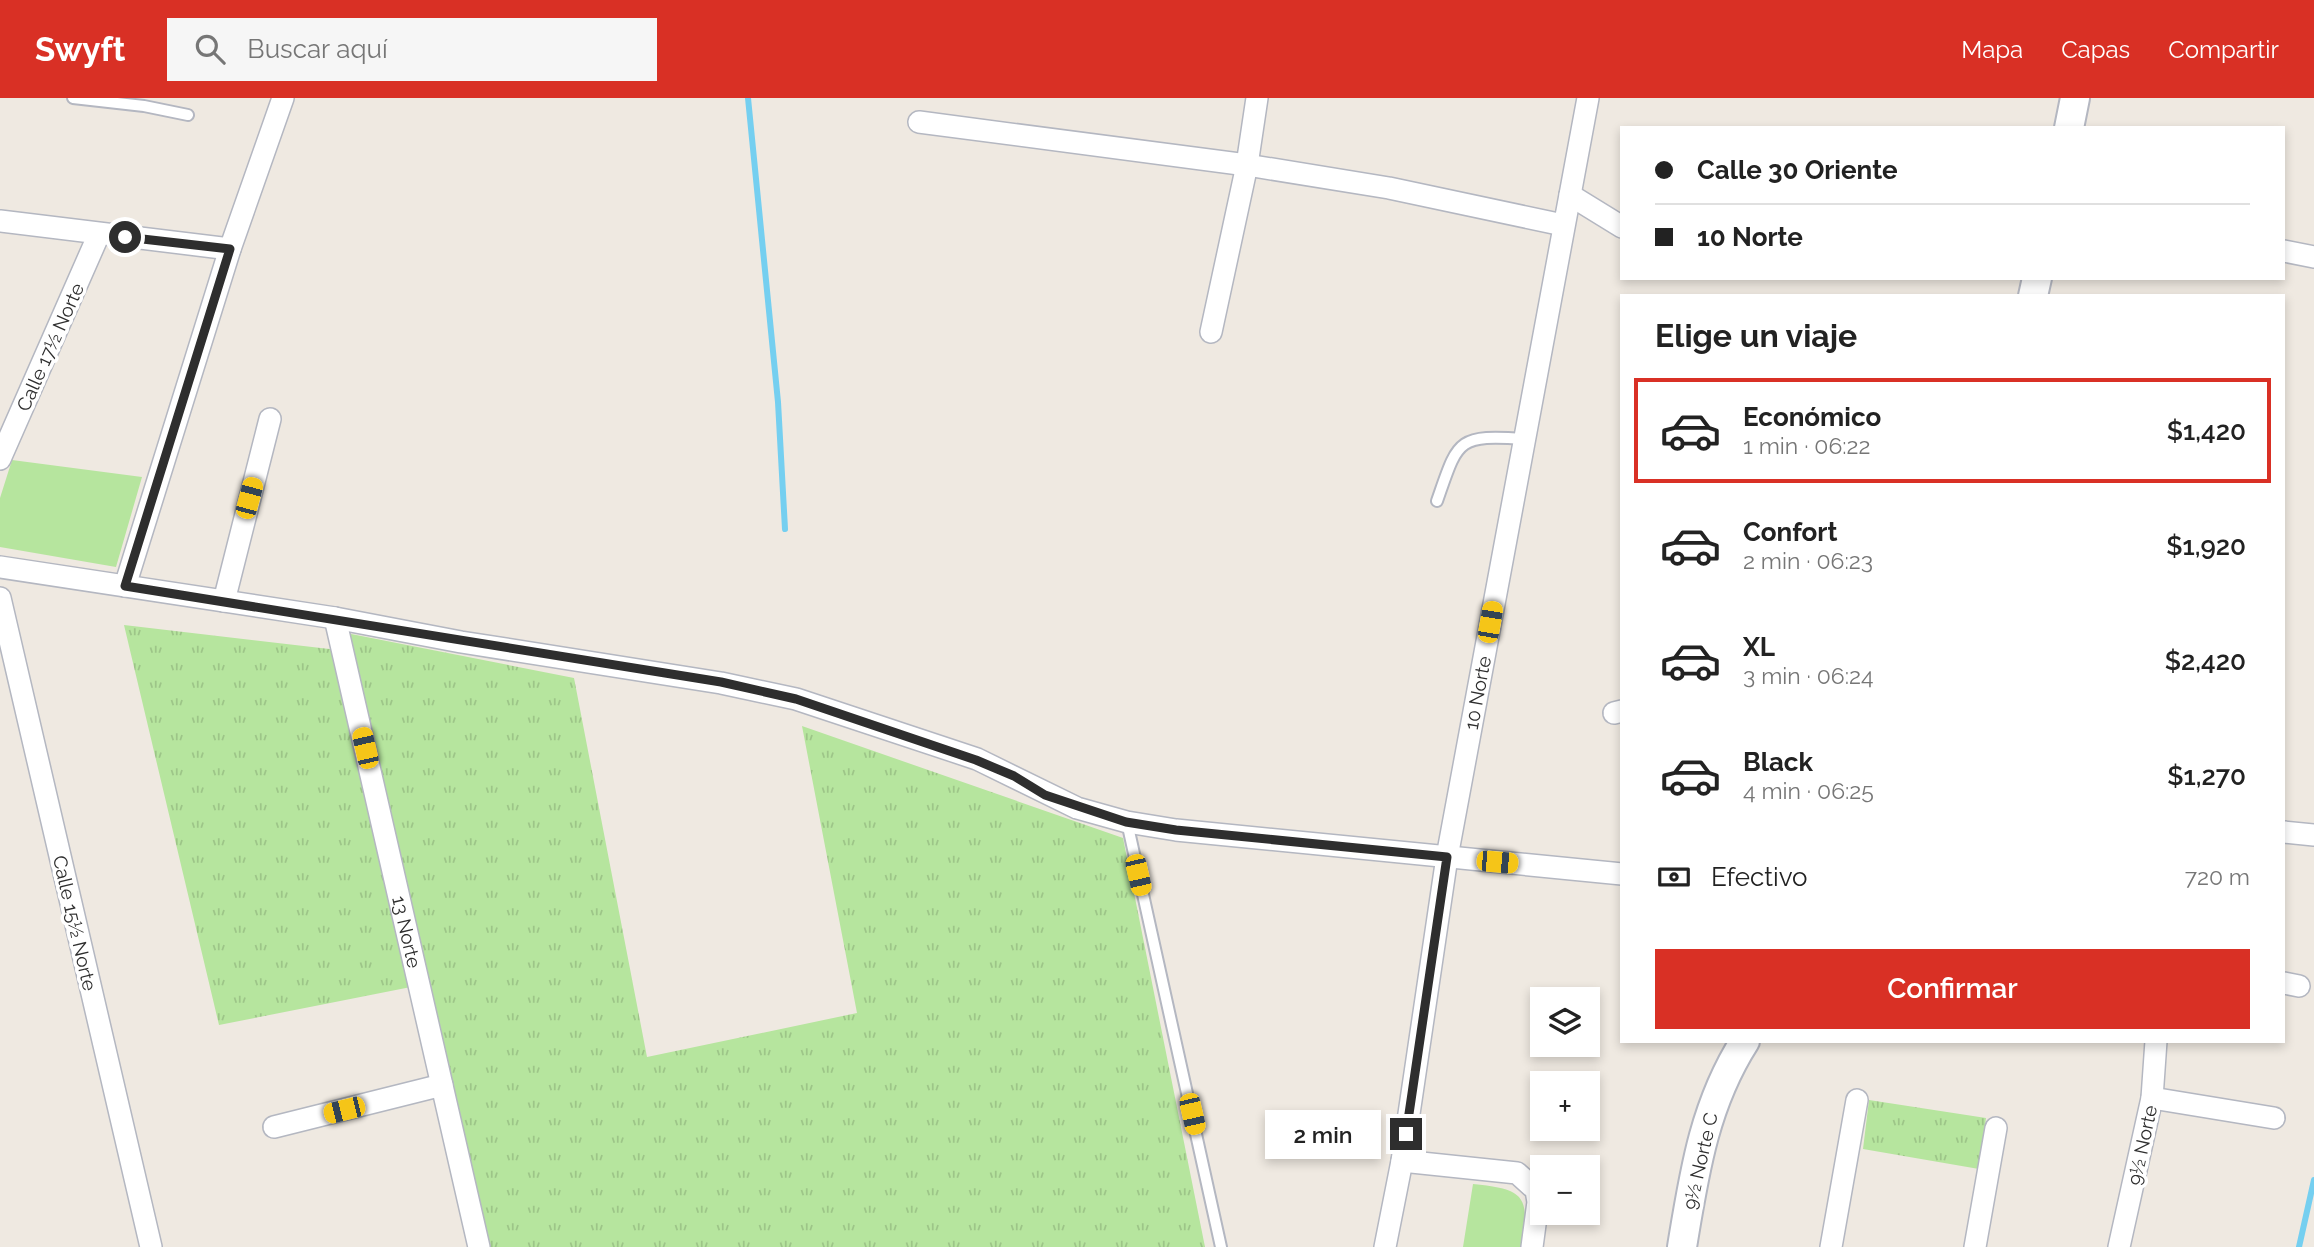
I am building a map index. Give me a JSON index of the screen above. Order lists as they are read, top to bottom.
{
  "streets": {
    "street": [
      "Calle 17½ Norte",
      "10 Norte",
      "Calle 15½ Norte",
      "13 Norte",
      "9½ Norte",
      "9½ Norte C"
    ]
  },
  "page": {
    "header": "Swyft",
    "search": "Buscar aquí",
    "nav": ["Mapa", "Capas", "Compartir"],
    "banner": ["Calle 30 Oriente", "10 Norte"],
    "heading": "Elige un viaje",
    "list": [
      {
        "name": "Económico",
        "note": "1 min · 06:22",
        "value": "$1,420"
      },
      {
        "name": "Confort",
        "note": "2 min · 06:23",
        "value": "$1,920"
      },
      {
        "name": "XL",
        "note": "3 min · 06:24",
        "value": "$2,420"
      },
      {
        "name": "Black",
        "note": "4 min · 06:25",
        "value": "$1,270"
      }
    ],
    "pay": ["Efectivo", "720 m"],
    "buttons": "Confirmar",
    "map_buttons": ["+", "−"],
    "bubble": "2 min"
  }
}
